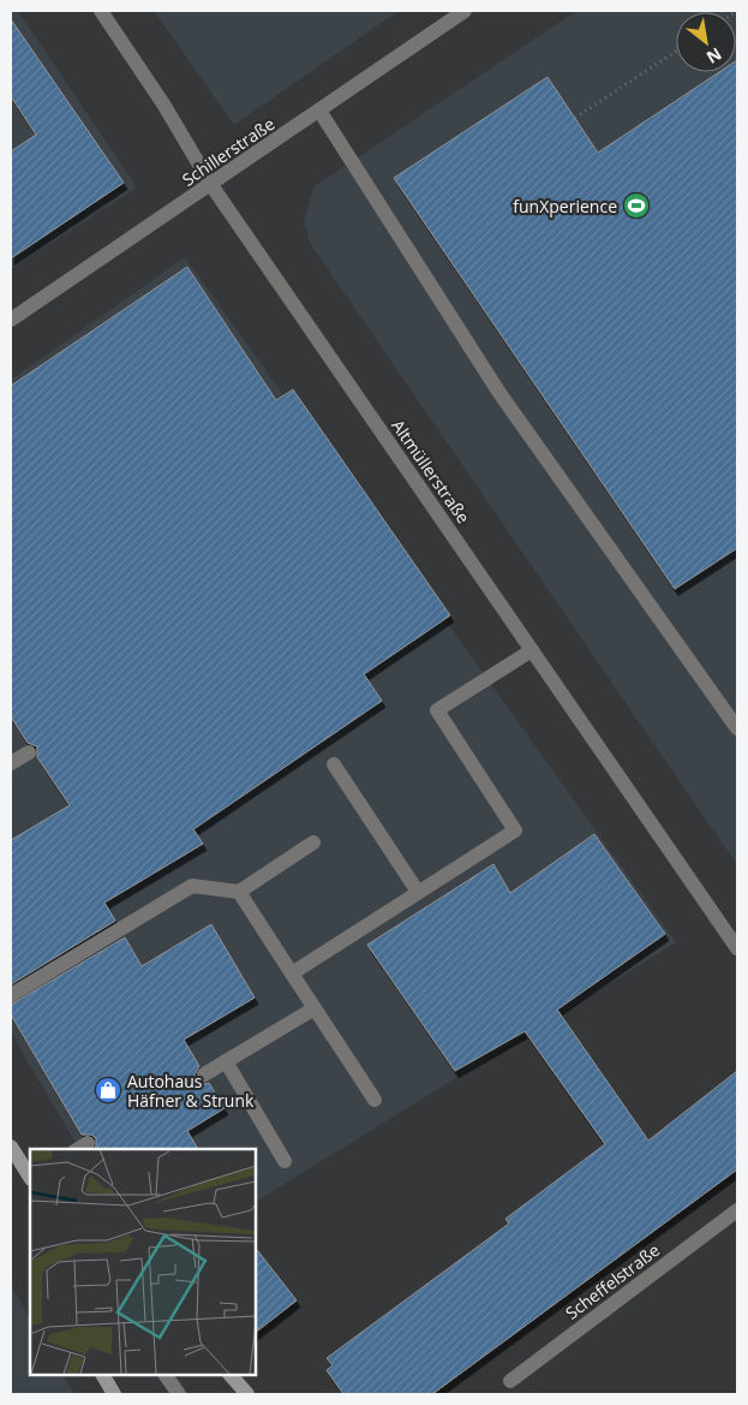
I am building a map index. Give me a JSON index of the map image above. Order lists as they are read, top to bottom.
{
  "streets": {
    "street": ["Schillerstraße", "Altmüllerstraße", "Scheffelstraße"]
  },
  "crossings": [
    ["Schillerstraße", "Altmüllerstraße"]
  ],
  "places": {
    "sports": ["funXperience"],
    "shop": ["Autohaus Häfner & Strunk"]
  },
  "north": "bottom right"
}
